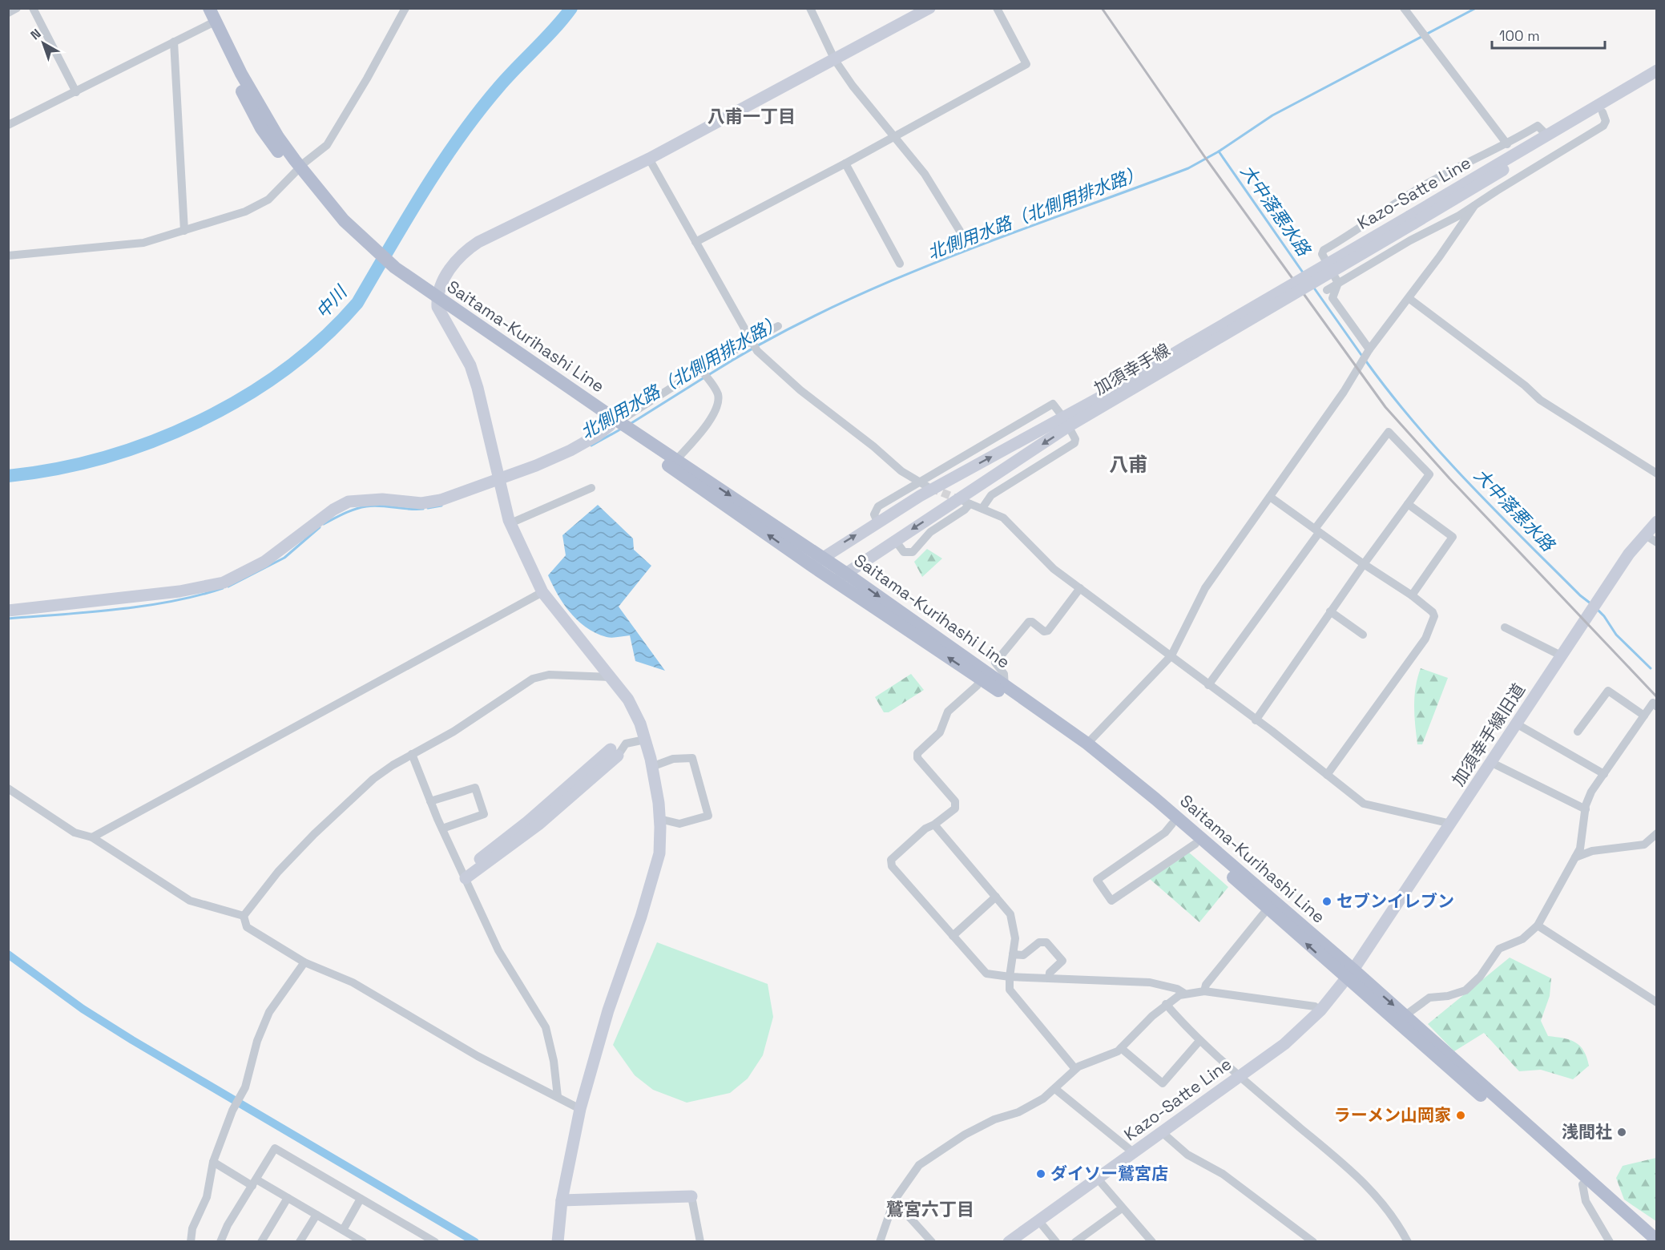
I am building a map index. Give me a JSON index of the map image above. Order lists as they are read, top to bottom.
{
  "streets": {
    "main road": ["Saitama-Kurihashi Line"],
    "street": ["Kazo-Satte Line", "加須幸手線", "加須幸手線旧道"]
  },
  "crossings": [
    ["Kazo-Satte Line", "Saitama-Kurihashi Line"],
    ["Kazo-Satte Line", "加須幸手線"],
    ["Kazo-Satte Line", "加須幸手線旧道"],
    ["Saitama-Kurihashi Line", "加須幸手線旧道"]
  ],
  "districts": ["八甫一丁目", "八甫", "鷲宮六丁目"],
  "water": ["大中落悪水路", "北側用水路（北側用排水路）", "中川"],
  "places": [
    "セブンイレブン",
    "ラーメン山岡家",
    "浅間社",
    "ダイソー鷲宮店"
  ],
  "scale_bar": "100 m",
  "north": "top left"
}
